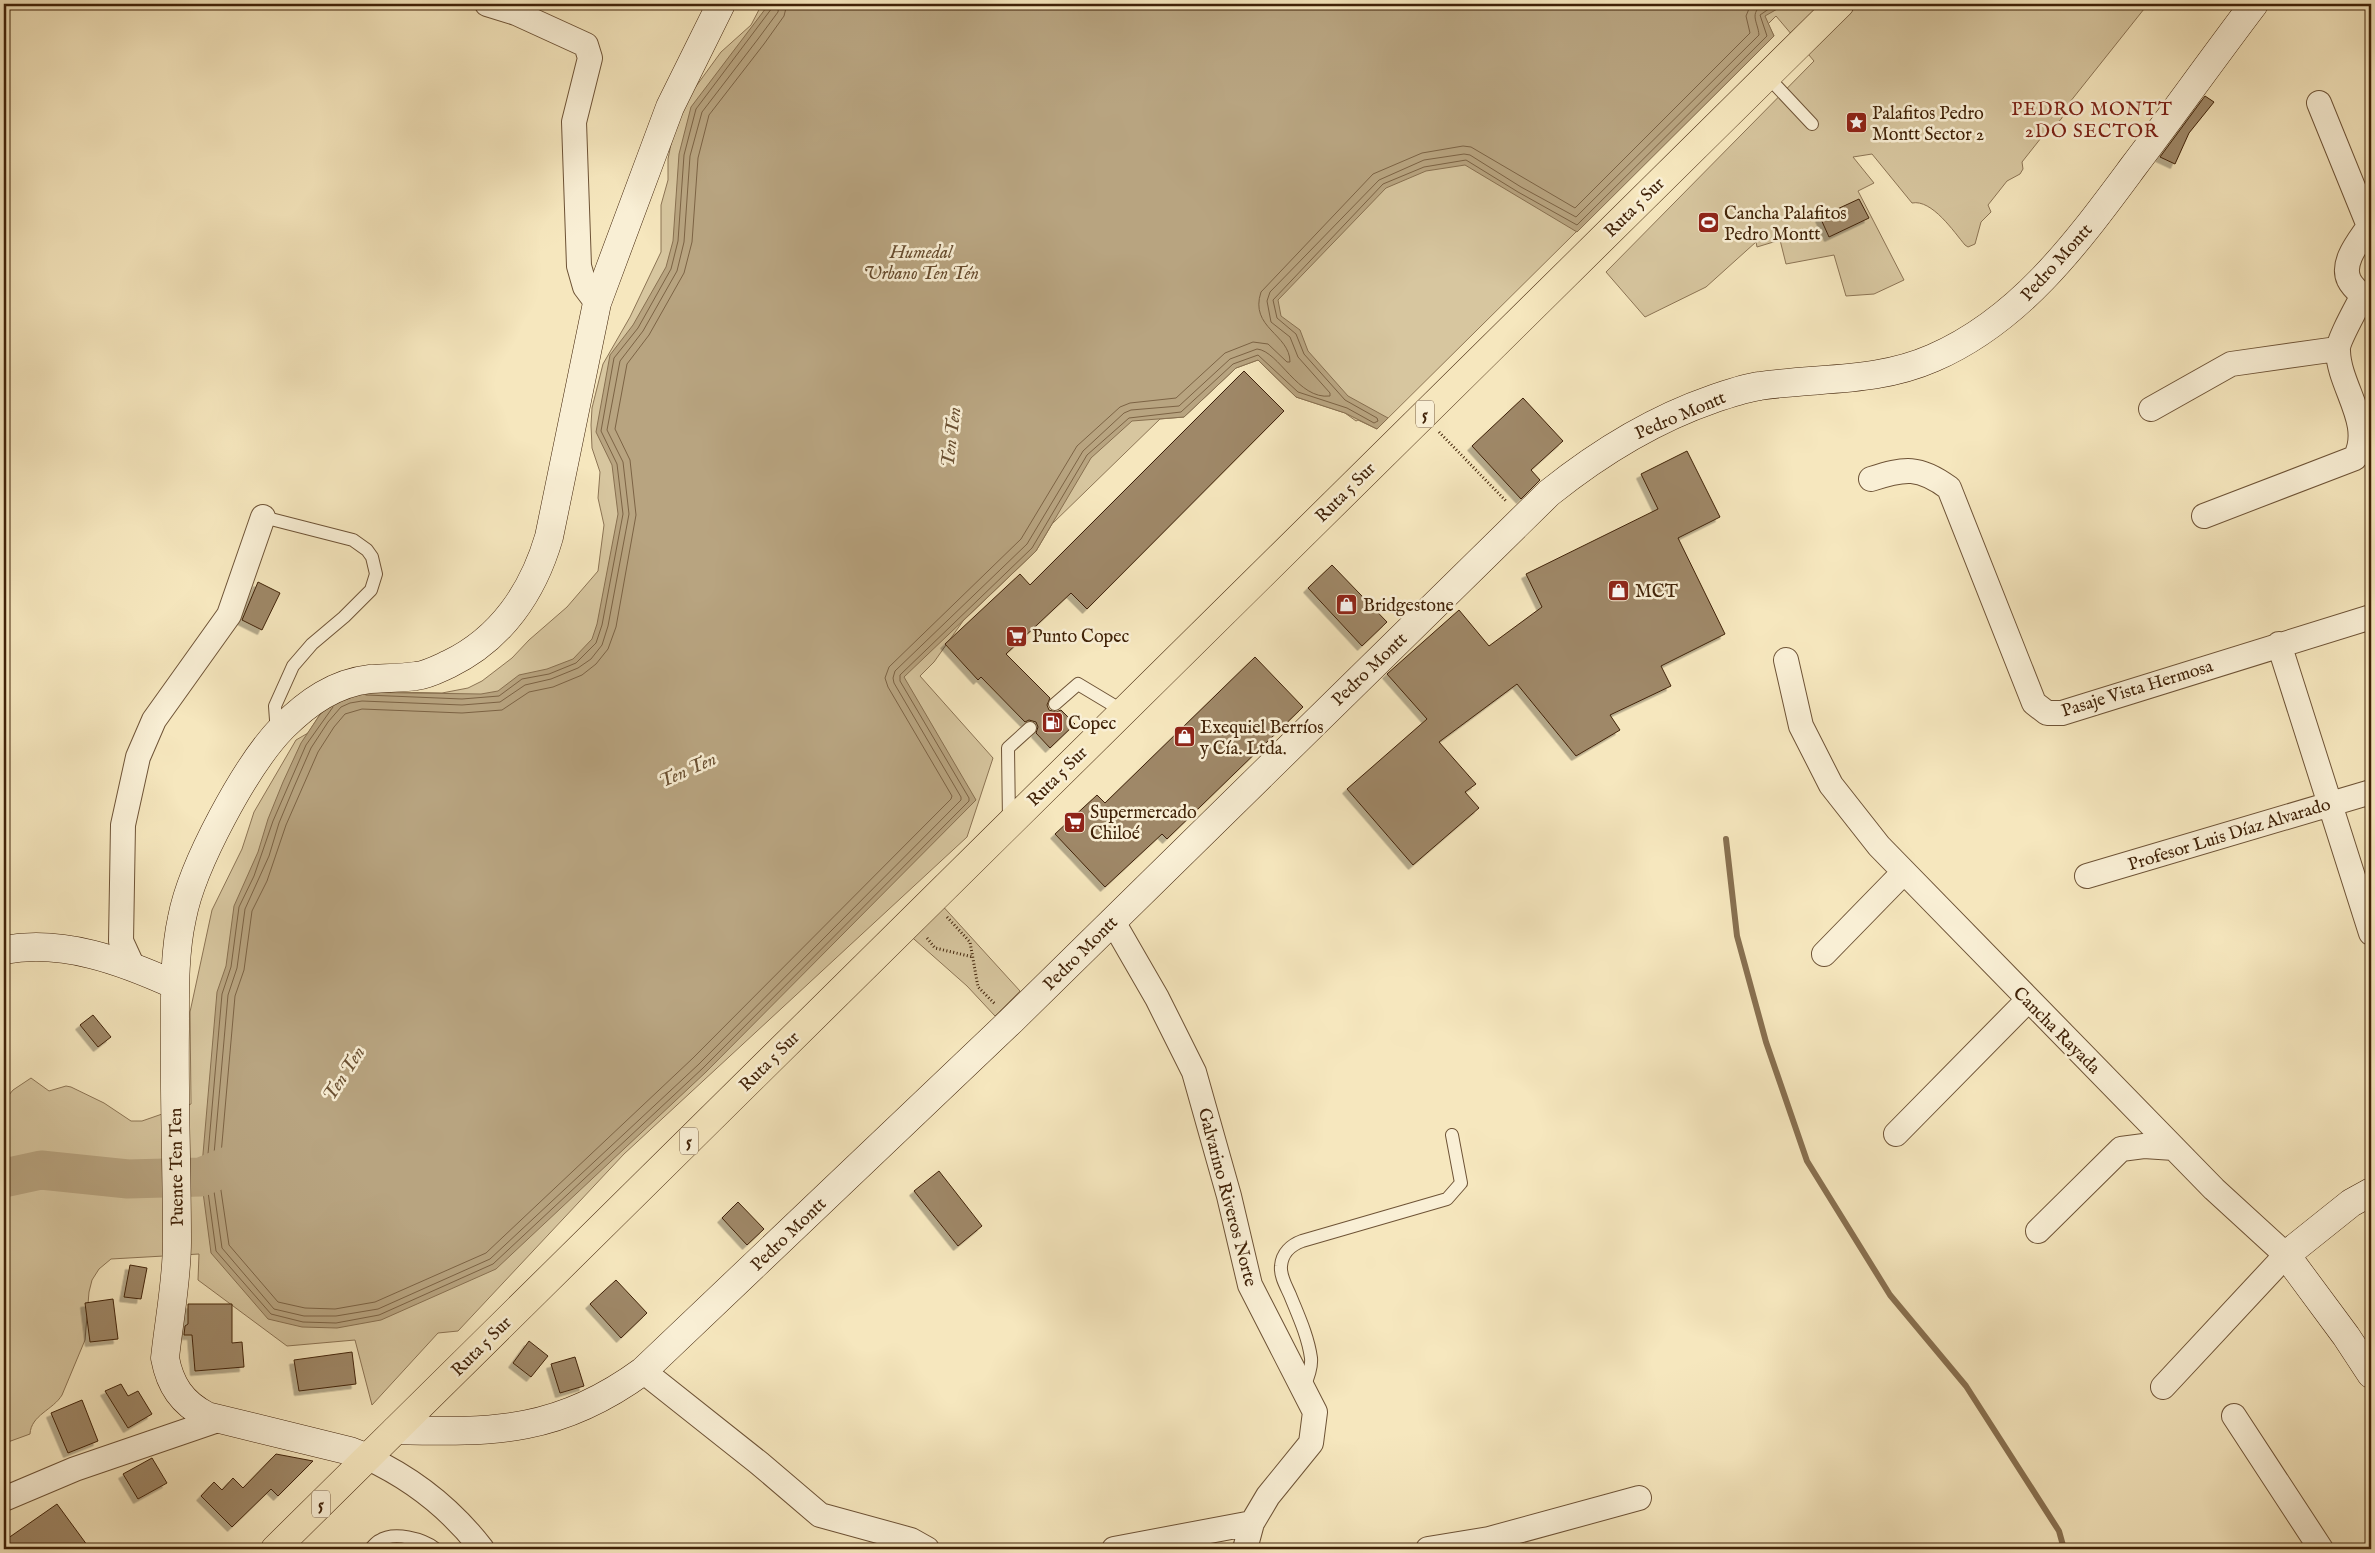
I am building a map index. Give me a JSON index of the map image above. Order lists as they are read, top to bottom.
{
  "streets": {
    "highway": ["Ruta 5 Sur", "5"],
    "street": [
      "Pedro Montt",
      "Pasaje Vista Hermosa",
      "Profesor Luis Díaz Alvarado",
      "Cancha Rayada",
      "Puente Ten Ten",
      "Galvarino Riveros Norte"
    ]
  },
  "crossings": [
    ["Ruta 5 Sur", "Pedro Montt"],
    ["Ruta 5 Sur", "Puente Ten Ten"],
    ["Pedro Montt", "Galvarino Riveros Norte"]
  ],
  "districts": ["PEDRO MONTT 2DO SECTOR"],
  "water": ["Ten Ten"],
  "parks": ["Humedal Urbano Ten Tén"],
  "places": {
    "place": ["Palafitos Pedro Montt Sector 2"],
    "sports": ["Cancha Palafitos Pedro Montt"],
    "shop": ["MCT", "Bridgestone", "Exequiel Berríos y Cía. Ltda."],
    "supermarket": ["Punto Copec", "Supermercado Chiloé"],
    "fuel station": ["Copec"]
  }
}
